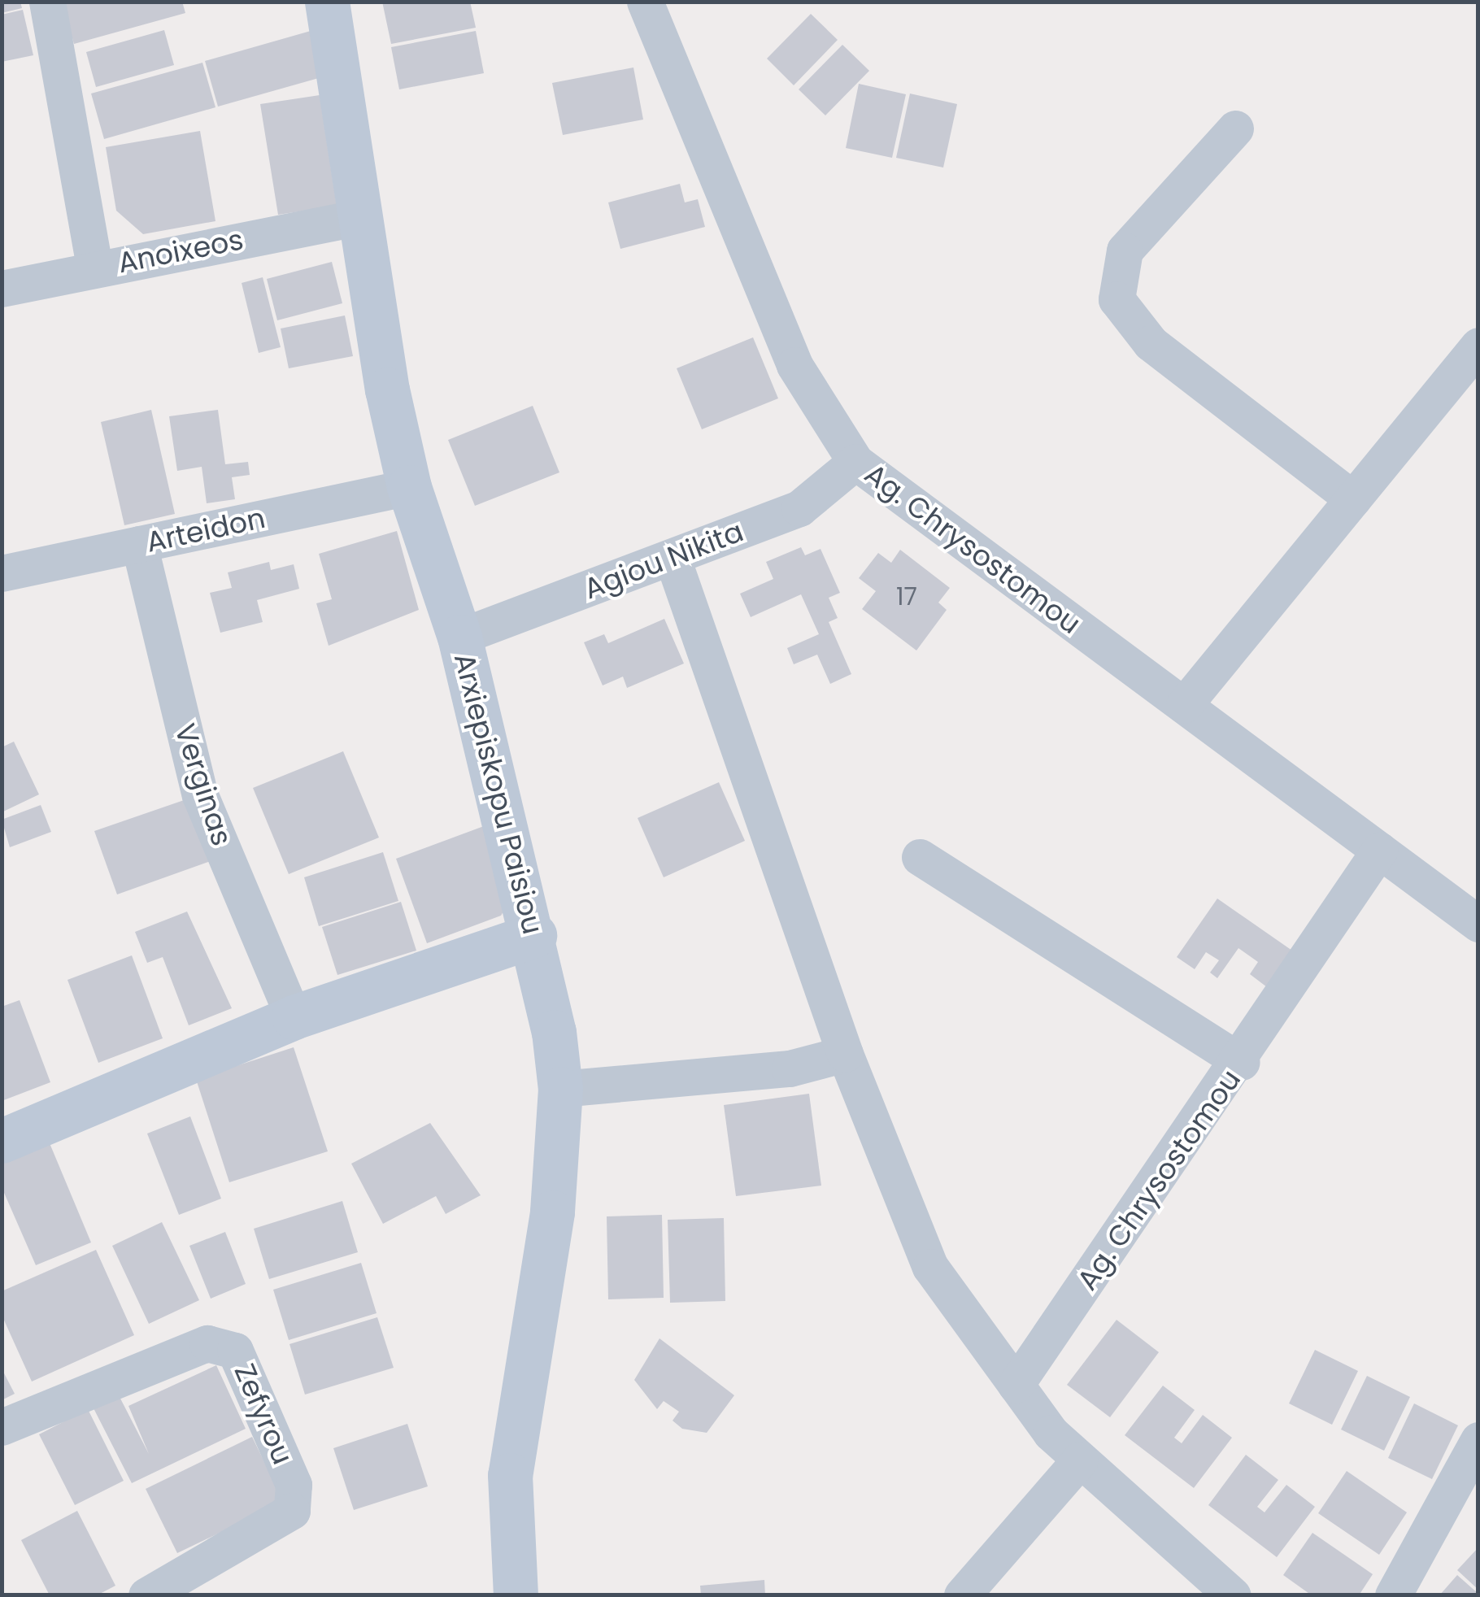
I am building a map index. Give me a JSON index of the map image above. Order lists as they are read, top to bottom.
{
  "streets": {
    "street": [
      "Anoixeos",
      "Arteidon",
      "Ag. Chrysostomou",
      "Agiou Nikita",
      "Verginas",
      "Arxiepiskopu Paisiou",
      "Zefyrou"
    ]
  },
  "crossings": [
    ["Anoixeos", "Arxiepiskopu Paisiou"],
    ["Arteidon", "Verginas"],
    ["Arteidon", "Arxiepiskopu Paisiou"],
    ["Ag. Chrysostomou", "Agiou Nikita"],
    ["Agiou Nikita", "Arxiepiskopu Paisiou"]
  ],
  "house_numbers": ["17"]
}
